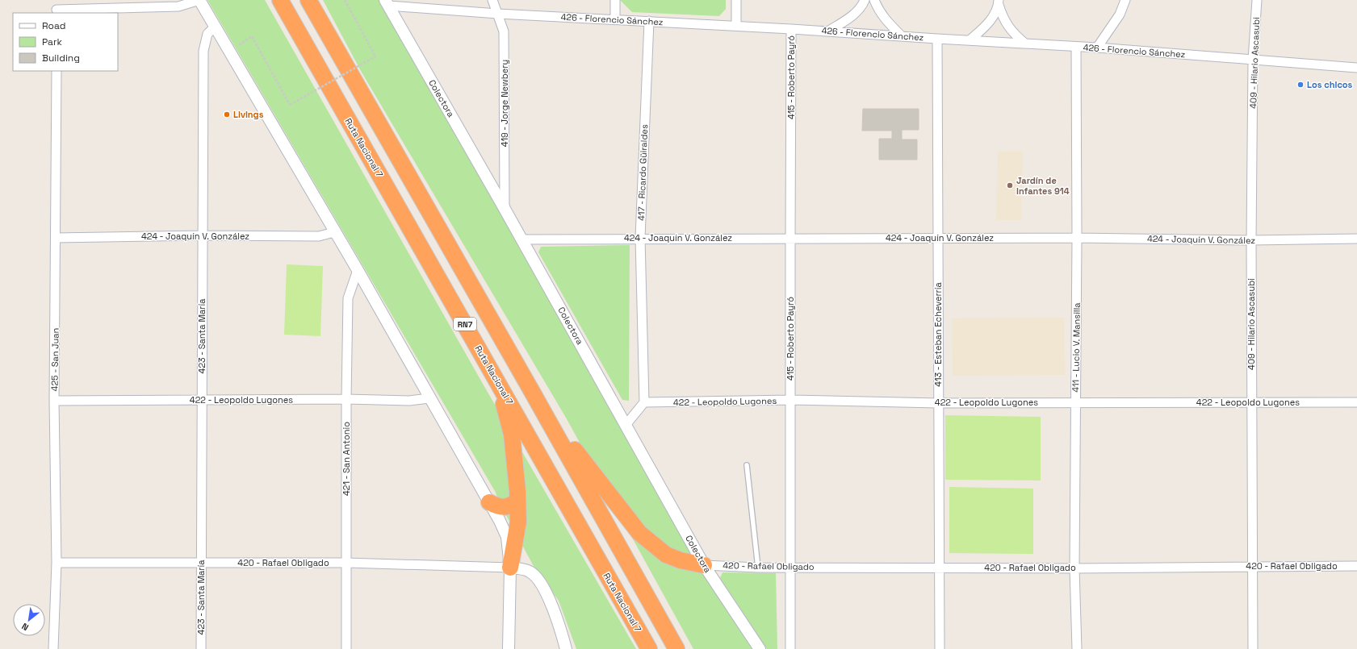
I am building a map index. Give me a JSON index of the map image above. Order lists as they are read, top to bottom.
{
  "streets": {
    "highway": ["Ruta Nacional 7", "RN7"],
    "street": [
      "426 - Florencio Sánchez",
      "409 - Hilario Ascasubi",
      "415 - Roberto Payró",
      "Colectora",
      "419 - Jorge Newbery",
      "417 - Ricardo Güiraldes",
      "424 - Joaquín V. González",
      "413 - Esteban Echeverría",
      "423 - Santa María",
      "411 - Lucio V. Mansilla",
      "425 - San Juan",
      "422 - Leopoldo Lugones",
      "421 - San Antonio",
      "420 - Rafael Obligado"
    ]
  },
  "crossings": [
    ["426 - Florencio Sánchez", "409 - Hilario Ascasubi"],
    ["426 - Florencio Sánchez", "415 - Roberto Payró"],
    ["426 - Florencio Sánchez", "Colectora"],
    ["426 - Florencio Sánchez", "419 - Jorge Newbery"],
    ["426 - Florencio Sánchez", "417 - Ricardo Güiraldes"],
    ["426 - Florencio Sánchez", "413 - Esteban Echeverría"],
    ["426 - Florencio Sánchez", "411 - Lucio V. Mansilla"],
    ["409 - Hilario Ascasubi", "424 - Joaquín V. González"],
    ["409 - Hilario Ascasubi", "422 - Leopoldo Lugones"],
    ["409 - Hilario Ascasubi", "420 - Rafael Obligado"],
    ["415 - Roberto Payró", "424 - Joaquín V. González"],
    ["415 - Roberto Payró", "422 - Leopoldo Lugones"],
    ["415 - Roberto Payró", "420 - Rafael Obligado"],
    ["Colectora", "419 - Jorge Newbery"],
    ["Colectora", "424 - Joaquín V. González"],
    ["Colectora", "420 - Rafael Obligado"],
    ["417 - Ricardo Güiraldes", "424 - Joaquín V. González"],
    ["417 - Ricardo Güiraldes", "422 - Leopoldo Lugones"],
    ["424 - Joaquín V. González", "413 - Esteban Echeverría"],
    ["424 - Joaquín V. González", "423 - Santa María"],
    ["424 - Joaquín V. González", "411 - Lucio V. Mansilla"],
    ["424 - Joaquín V. González", "425 - San Juan"],
    ["413 - Esteban Echeverría", "422 - Leopoldo Lugones"],
    ["413 - Esteban Echeverría", "420 - Rafael Obligado"],
    ["423 - Santa María", "422 - Leopoldo Lugones"],
    ["423 - Santa María", "420 - Rafael Obligado"],
    ["411 - Lucio V. Mansilla", "422 - Leopoldo Lugones"],
    ["411 - Lucio V. Mansilla", "420 - Rafael Obligado"],
    ["425 - San Juan", "422 - Leopoldo Lugones"],
    ["425 - San Juan", "420 - Rafael Obligado"],
    ["422 - Leopoldo Lugones", "421 - San Antonio"],
    ["421 - San Antonio", "420 - Rafael Obligado"]
  ],
  "places": ["Los chicos", "Livings", "Jardín de Infantes 914"],
  "legend": ["Road", "Park", "Building"],
  "north": "bottom left"
}
